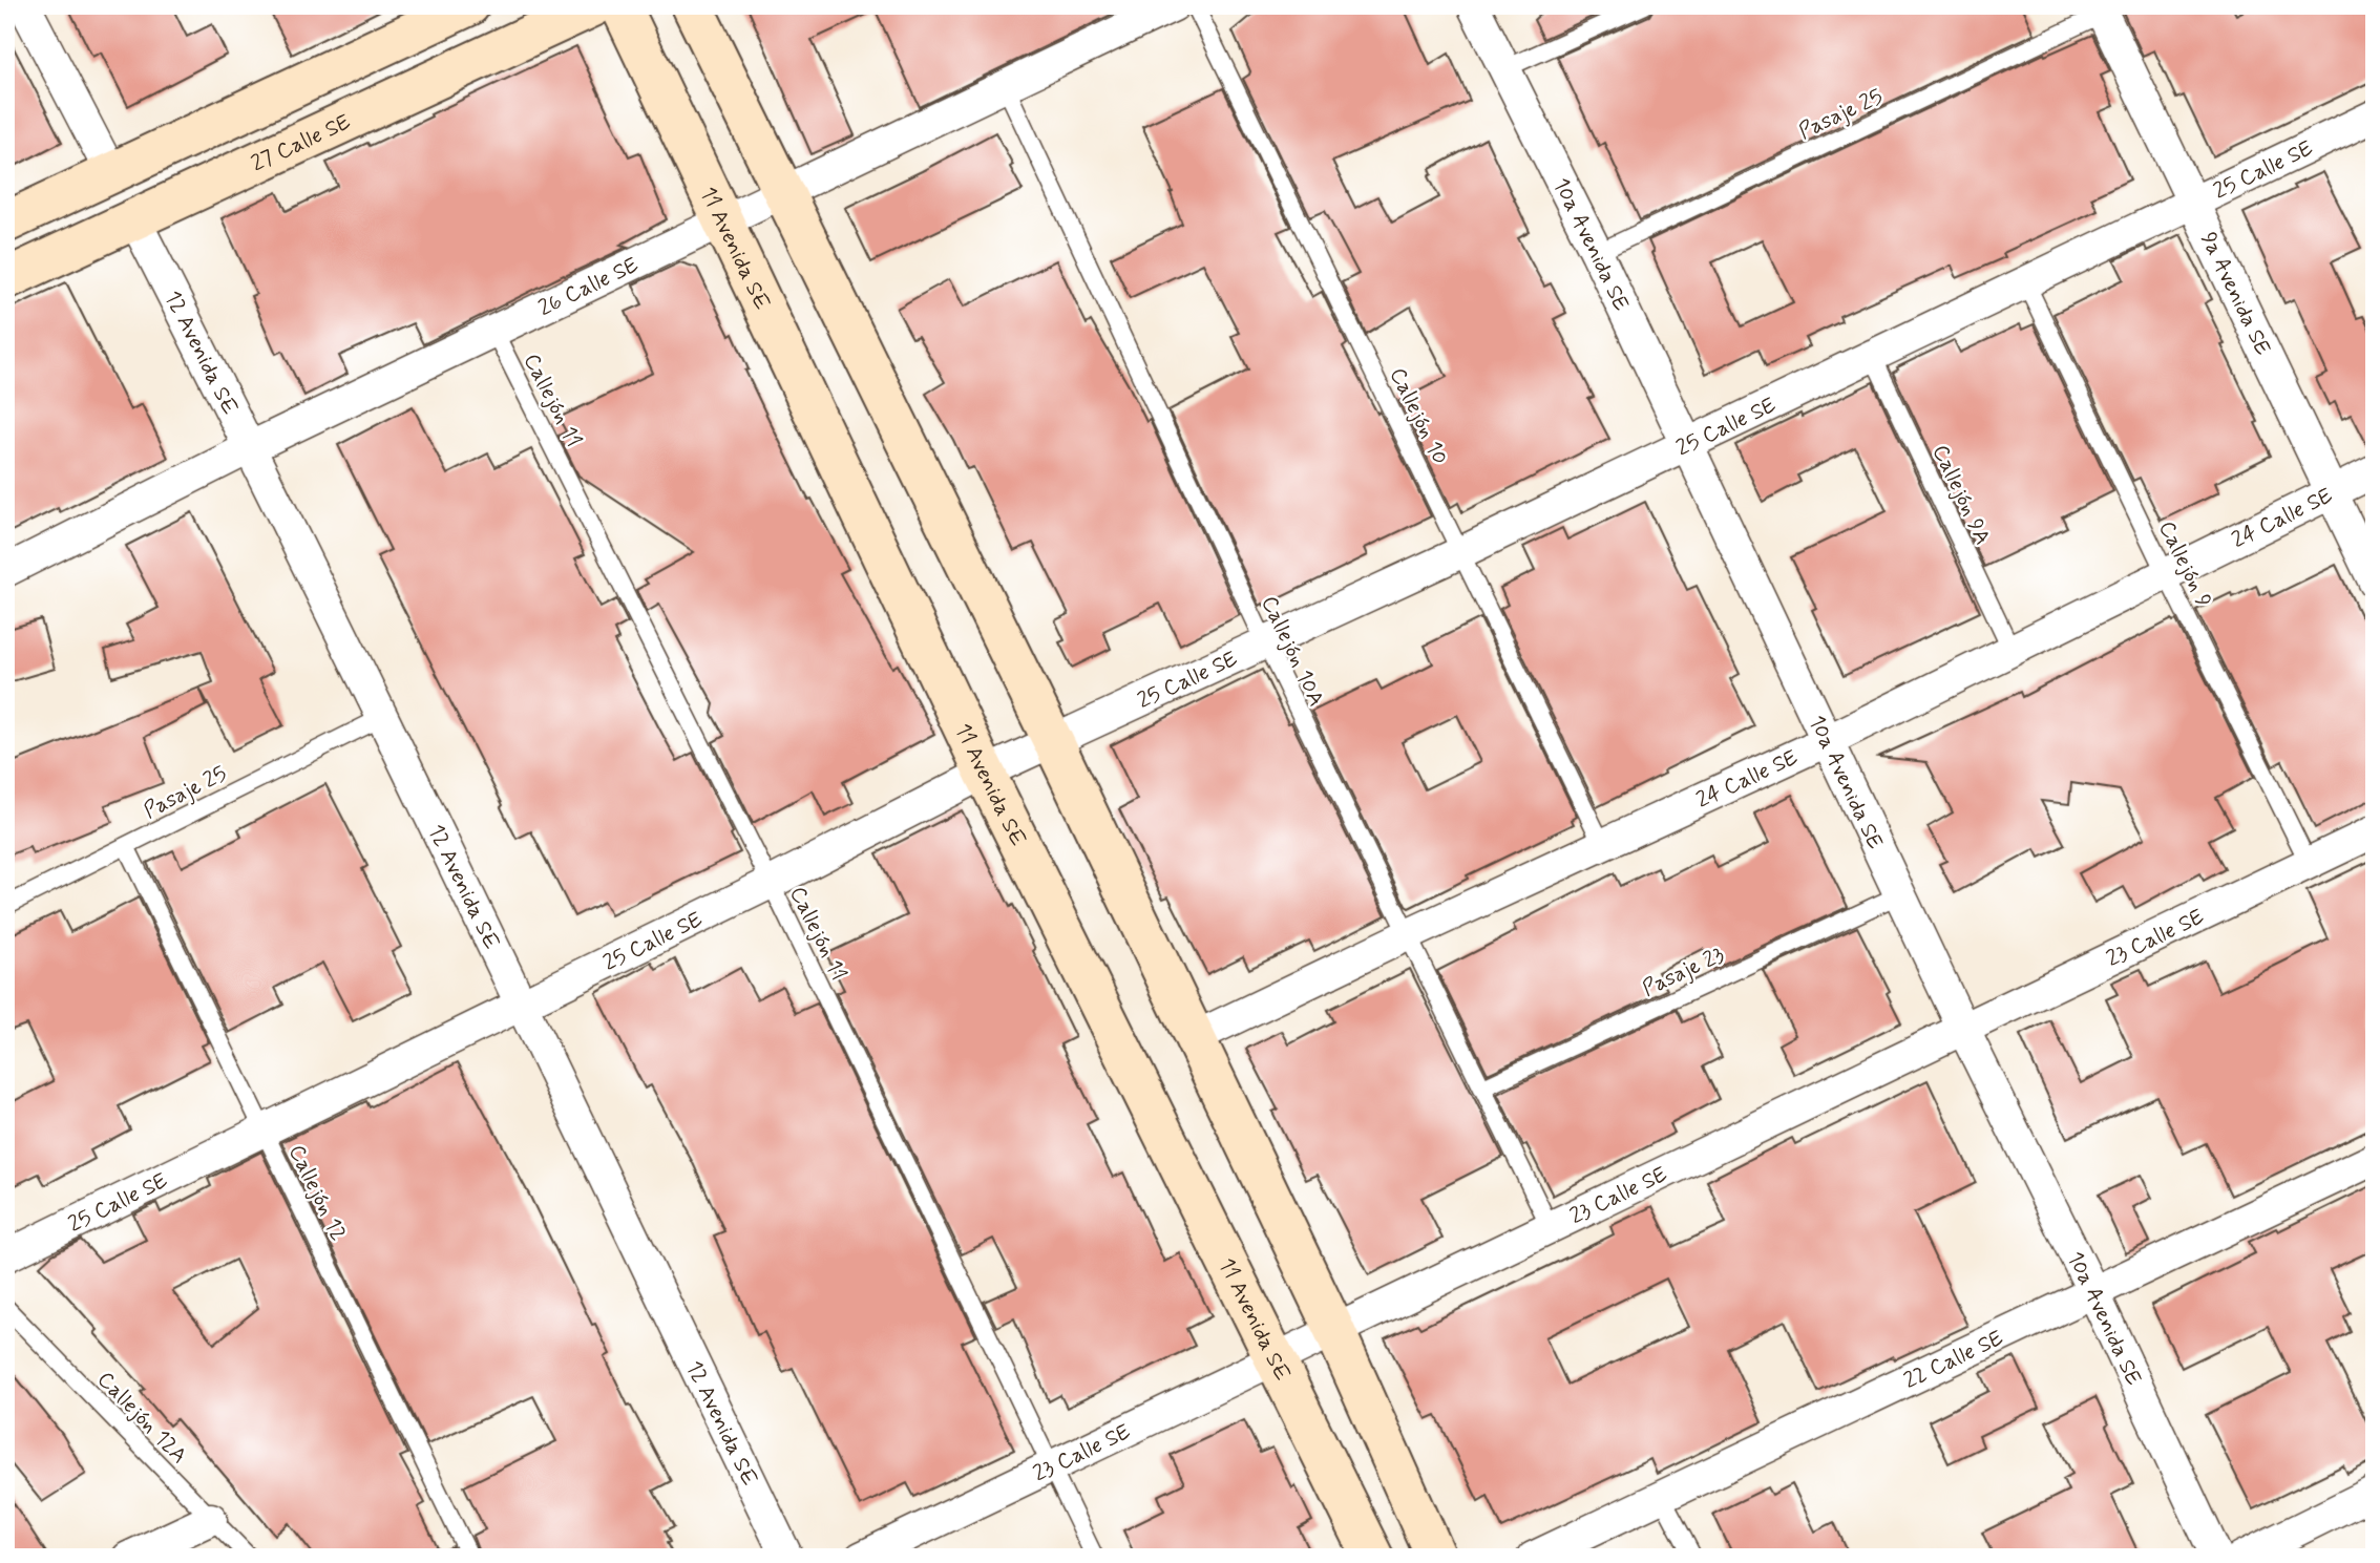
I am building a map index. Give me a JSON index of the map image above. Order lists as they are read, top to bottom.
{
  "streets": {
    "street": [
      "27 Calle SE",
      "25 Calle SE",
      "10a Avenida SE",
      "11 Avenida SE",
      "26 Calle SE",
      "9a Avenida SE",
      "12 Avenida SE",
      "24 Calle SE",
      "23 Calle SE",
      "22 Calle SE"
    ],
    "lane": [
      "Pasaje 25",
      "Callejón 11",
      "Callejón 10",
      "Callejón 9A",
      "Callejón 9",
      "Callejón 10A",
      "Pasaje 23",
      "Callejón 12",
      "Callejón 12A"
    ]
  },
  "crossings": [
    ["Pasaje 25", "10a Avenida SE"],
    ["Pasaje 25", "9a Avenida SE"],
    ["Pasaje 25", "12 Avenida SE"],
    ["Pasaje 25", "Callejón 12"],
    ["27 Calle SE", "12 Avenida SE"],
    ["25 Calle SE", "10a Avenida SE"],
    ["25 Calle SE", "11 Avenida SE"],
    ["25 Calle SE", "9a Avenida SE"],
    ["25 Calle SE", "12 Avenida SE"],
    ["25 Calle SE", "Callejón 11"],
    ["25 Calle SE", "Callejón 10"],
    ["25 Calle SE", "Callejón 9A"],
    ["25 Calle SE", "Callejón 9"],
    ["25 Calle SE", "Callejón 10A"],
    ["25 Calle SE", "Callejón 12"],
    ["10a Avenida SE", "24 Calle SE"],
    ["10a Avenida SE", "23 Calle SE"],
    ["10a Avenida SE", "Pasaje 23"],
    ["10a Avenida SE", "22 Calle SE"],
    ["11 Avenida SE", "26 Calle SE"],
    ["11 Avenida SE", "23 Calle SE"],
    ["26 Calle SE", "12 Avenida SE"],
    ["26 Calle SE", "Callejón 11"],
    ["26 Calle SE", "Callejón 10A"],
    ["9a Avenida SE", "24 Calle SE"],
    ["Callejón 11", "23 Calle SE"],
    ["Callejón 10", "24 Calle SE"],
    ["Callejón 9A", "24 Calle SE"],
    ["24 Calle SE", "Callejón 9"],
    ["24 Calle SE", "Callejón 10A"],
    ["Callejón 9", "23 Calle SE"],
    ["Callejón 10A", "23 Calle SE"],
    ["Callejón 10A", "Pasaje 23"]
  ]
}
